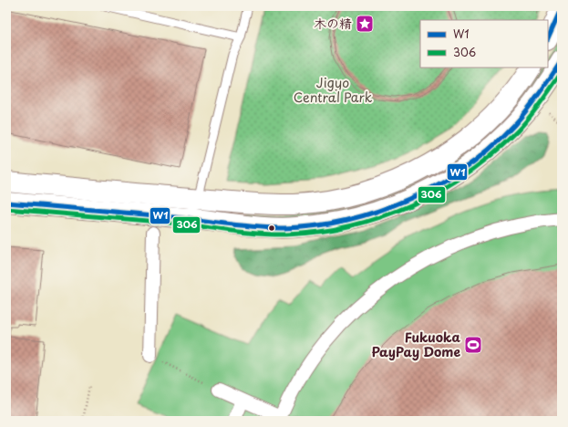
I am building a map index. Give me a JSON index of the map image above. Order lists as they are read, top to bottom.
{
  "parks": ["Jigyo Central Park"],
  "places": {
    "place": ["木の精"],
    "sports": ["Fukuoka PayPay Dome"]
  },
  "lines": ["transit line W1", "transit line 306"],
  "legend": ["W1", "306"]
}
